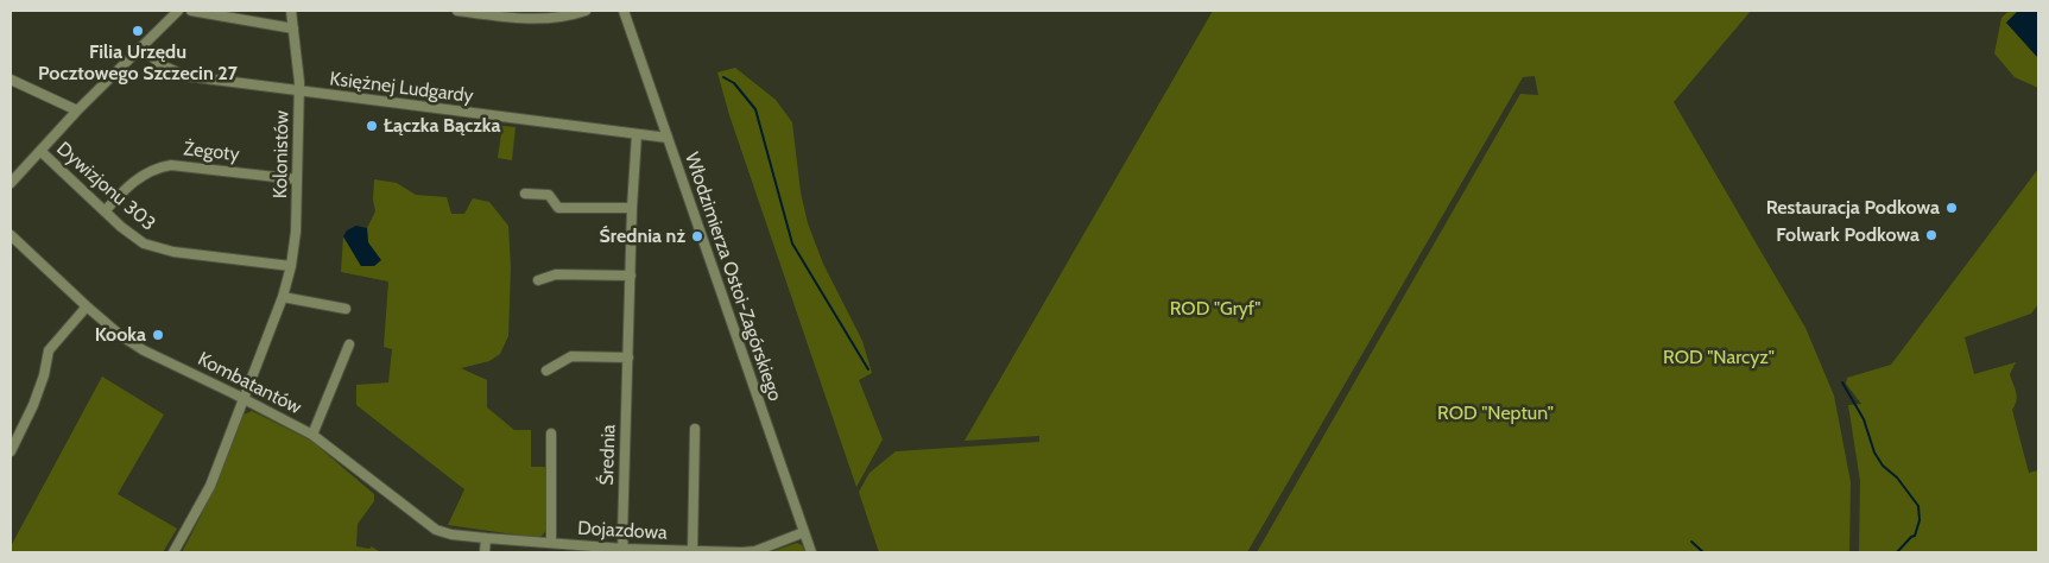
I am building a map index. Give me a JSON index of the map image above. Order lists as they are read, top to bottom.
{
  "streets": {
    "street": [
      "Księżnej Ludgardy",
      "Żegoty",
      "Kolonistów",
      "Dywizjonu 303",
      "Włodzimierza Ostoi-Zagórskiego",
      "Kombatantów",
      "Średnia",
      "Dojazdowa"
    ]
  },
  "crossings": [
    ["Księżnej Ludgardy", "Kolonistów"],
    ["Księżnej Ludgardy", "Włodzimierza Ostoi-Zagórskiego"],
    ["Księżnej Ludgardy", "Średnia"],
    ["Żegoty", "Kolonistów"],
    ["Żegoty", "Dywizjonu 303"],
    ["Kolonistów", "Dywizjonu 303"],
    ["Kolonistów", "Kombatantów"],
    ["Włodzimierza Ostoi-Zagórskiego", "Dojazdowa"],
    ["Kombatantów", "Dojazdowa"],
    ["Średnia", "Dojazdowa"]
  ],
  "parks": ["ROD \"Gryf\"", "ROD \"Narcyz\"", "ROD \"Neptun\""],
  "places": [
    "Filia Urzędu Pocztowego Szczecin 27",
    "Łączka Bączka",
    "Restauracja Podkowa",
    "Folwark Podkowa",
    "Średnia nż",
    "Kooka"
  ]
}
